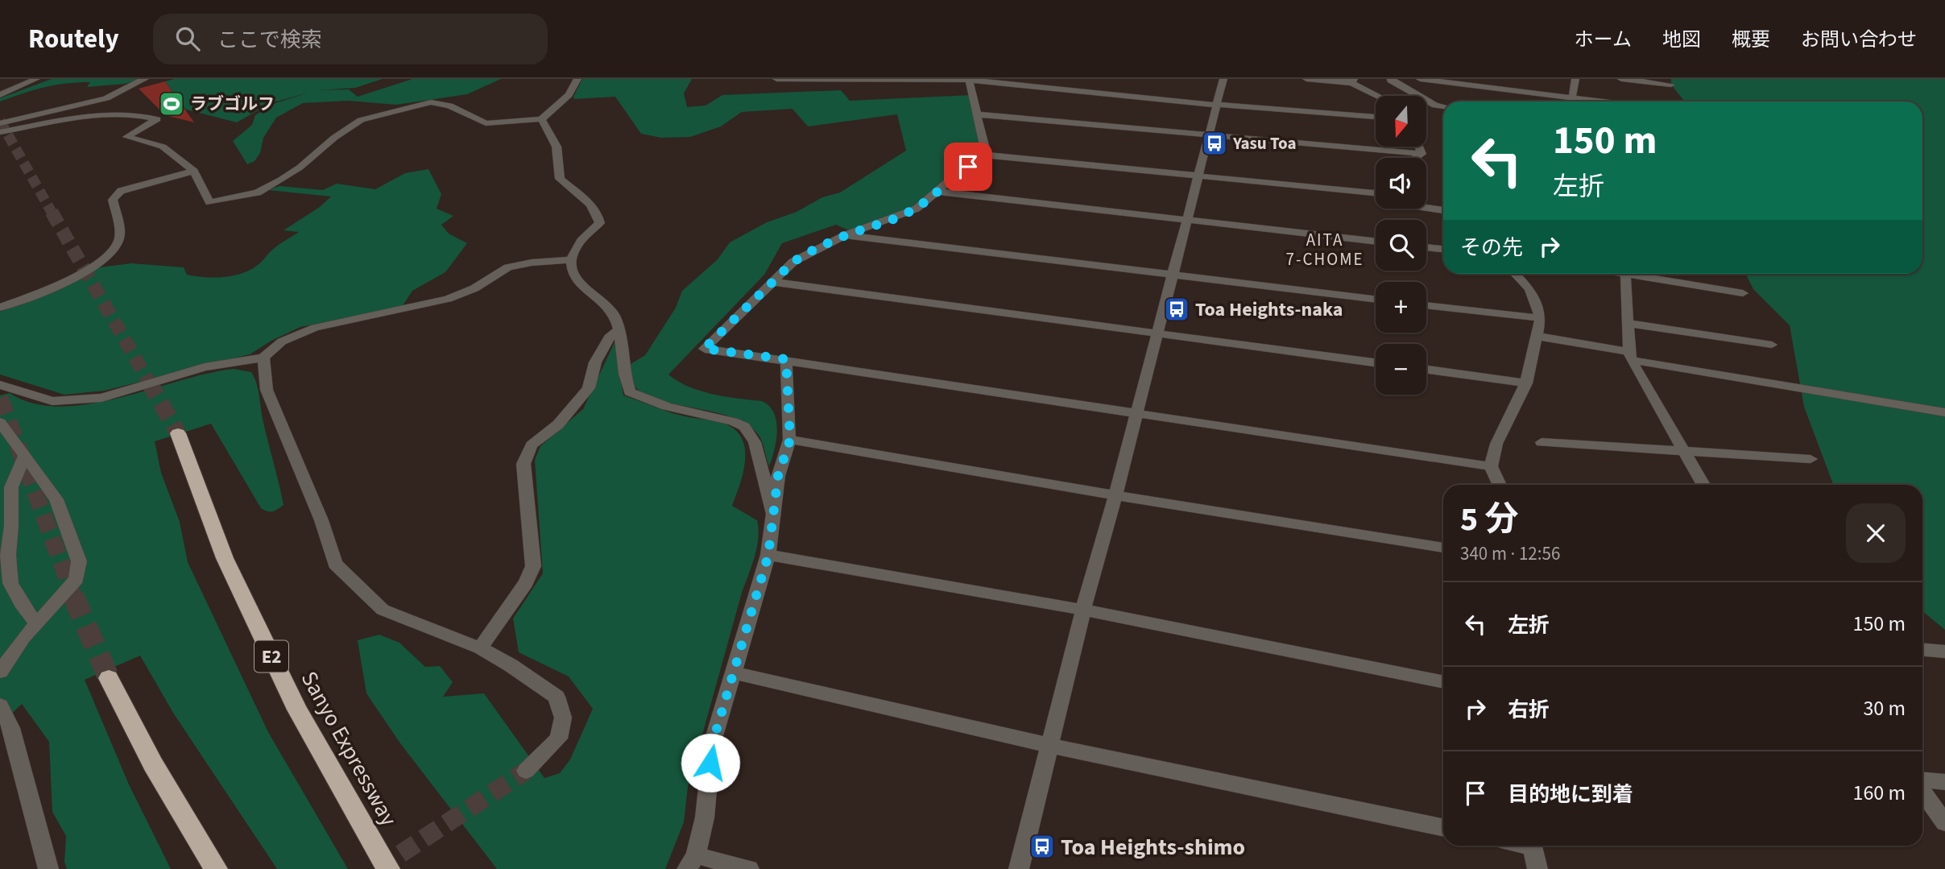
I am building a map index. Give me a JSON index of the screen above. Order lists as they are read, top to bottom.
{
  "streets": {
    "highway": ["E2", "Sanyo Expressway"]
  },
  "districts": ["AITA 7-CHOME"],
  "places": {
    "sports": ["ラブゴルフ"],
    "bus stop": ["Yasu Toa", "Toa Heights-naka", "Toa Heights-shimo"]
  },
  "north": "bottom",
  "page": {
    "header": "Routely",
    "search": "ここで検索",
    "nav": [
      "ホーム",
      "地図",
      "概要",
      "お問い合わせ"
    ],
    "map_buttons": ["+", "−"],
    "turn": ["150 m", "左折"],
    "then": "その先",
    "heading": ["5 分", "340 m · 12:56"],
    "list": [
      {
        "name": "左折",
        "value": "150 m"
      },
      {
        "name": "右折",
        "value": "30 m"
      },
      {
        "name": "目的地に到着",
        "value": "160 m"
      }
    ]
  }
}
